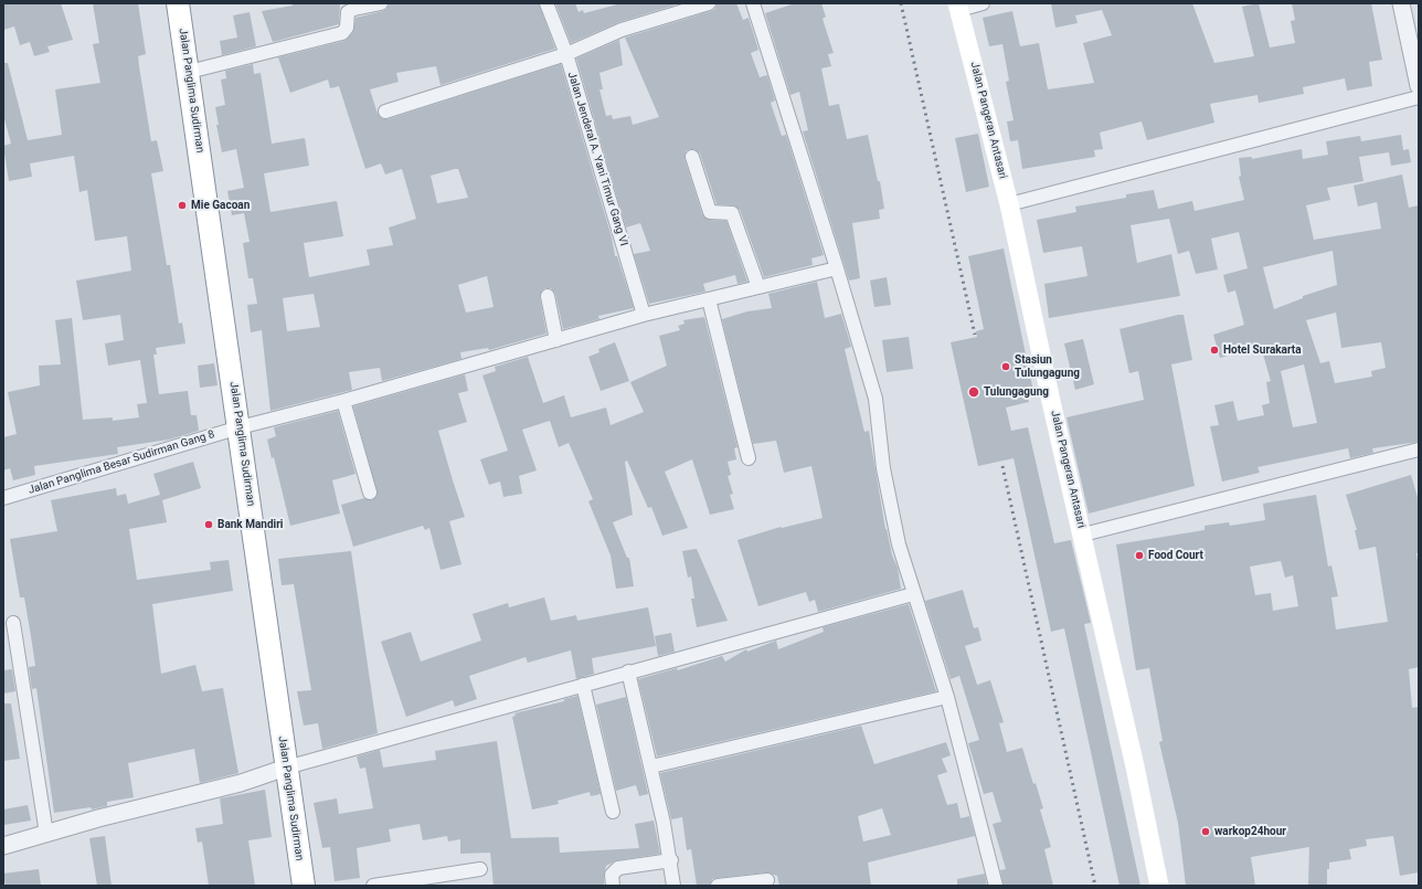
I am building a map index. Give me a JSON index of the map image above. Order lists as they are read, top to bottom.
{
  "streets": {
    "highway": ["Jalan Panglima Sudirman"],
    "main road": ["Jalan Pangeran Antasari"],
    "street": ["Jalan Jenderal A. Yani Timur Gang VI", "Jalan Panglima Besar Sudirman Gang 8"]
  },
  "crossings": [
    ["Jalan Panglima Sudirman", "Jalan Panglima Besar Sudirman Gang 8"],
    ["Jalan Jenderal A. Yani Timur Gang VI", "Jalan Panglima Besar Sudirman Gang 8"]
  ],
  "places": [
    "Mie Gacoan",
    "Hotel Surakarta",
    "Stasiun Tulungagung",
    "Tulungagung",
    "Bank Mandiri",
    "Food Court",
    "warkop24hour"
  ]
}
